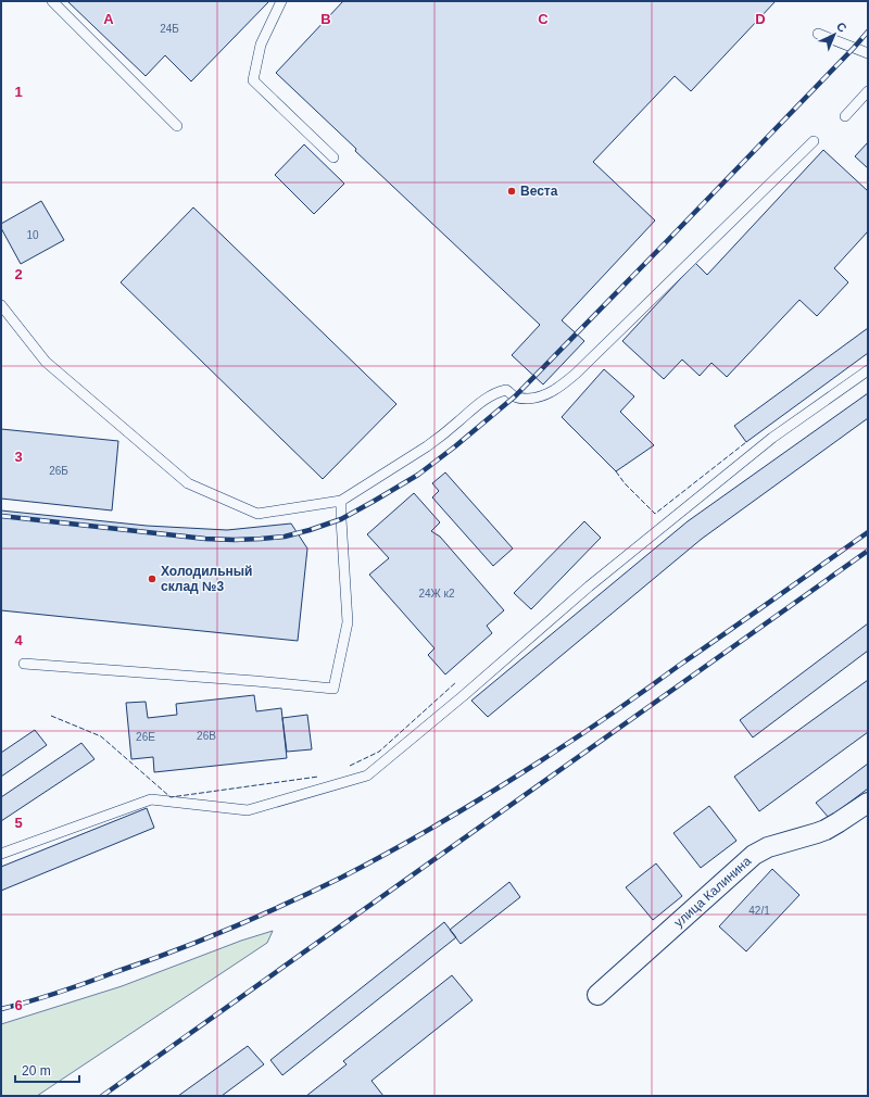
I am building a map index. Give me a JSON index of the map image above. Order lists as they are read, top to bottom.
{
  "streets": {
    "street": ["улица Калинина"]
  },
  "places": ["Веста", "Холодильный склад №3"],
  "house_numbers": [
    "24Б",
    "10",
    "26Б",
    "24Ж к2",
    "26В",
    "26Е",
    "42/1"
  ],
  "scale_bar": "20 m",
  "north": "top right",
  "grid": {
    "columns": [
      "A",
      "B",
      "C",
      "D"
    ],
    "rows": [
      "1",
      "2",
      "3",
      "4",
      "5",
      "6"
    ]
  }
}
